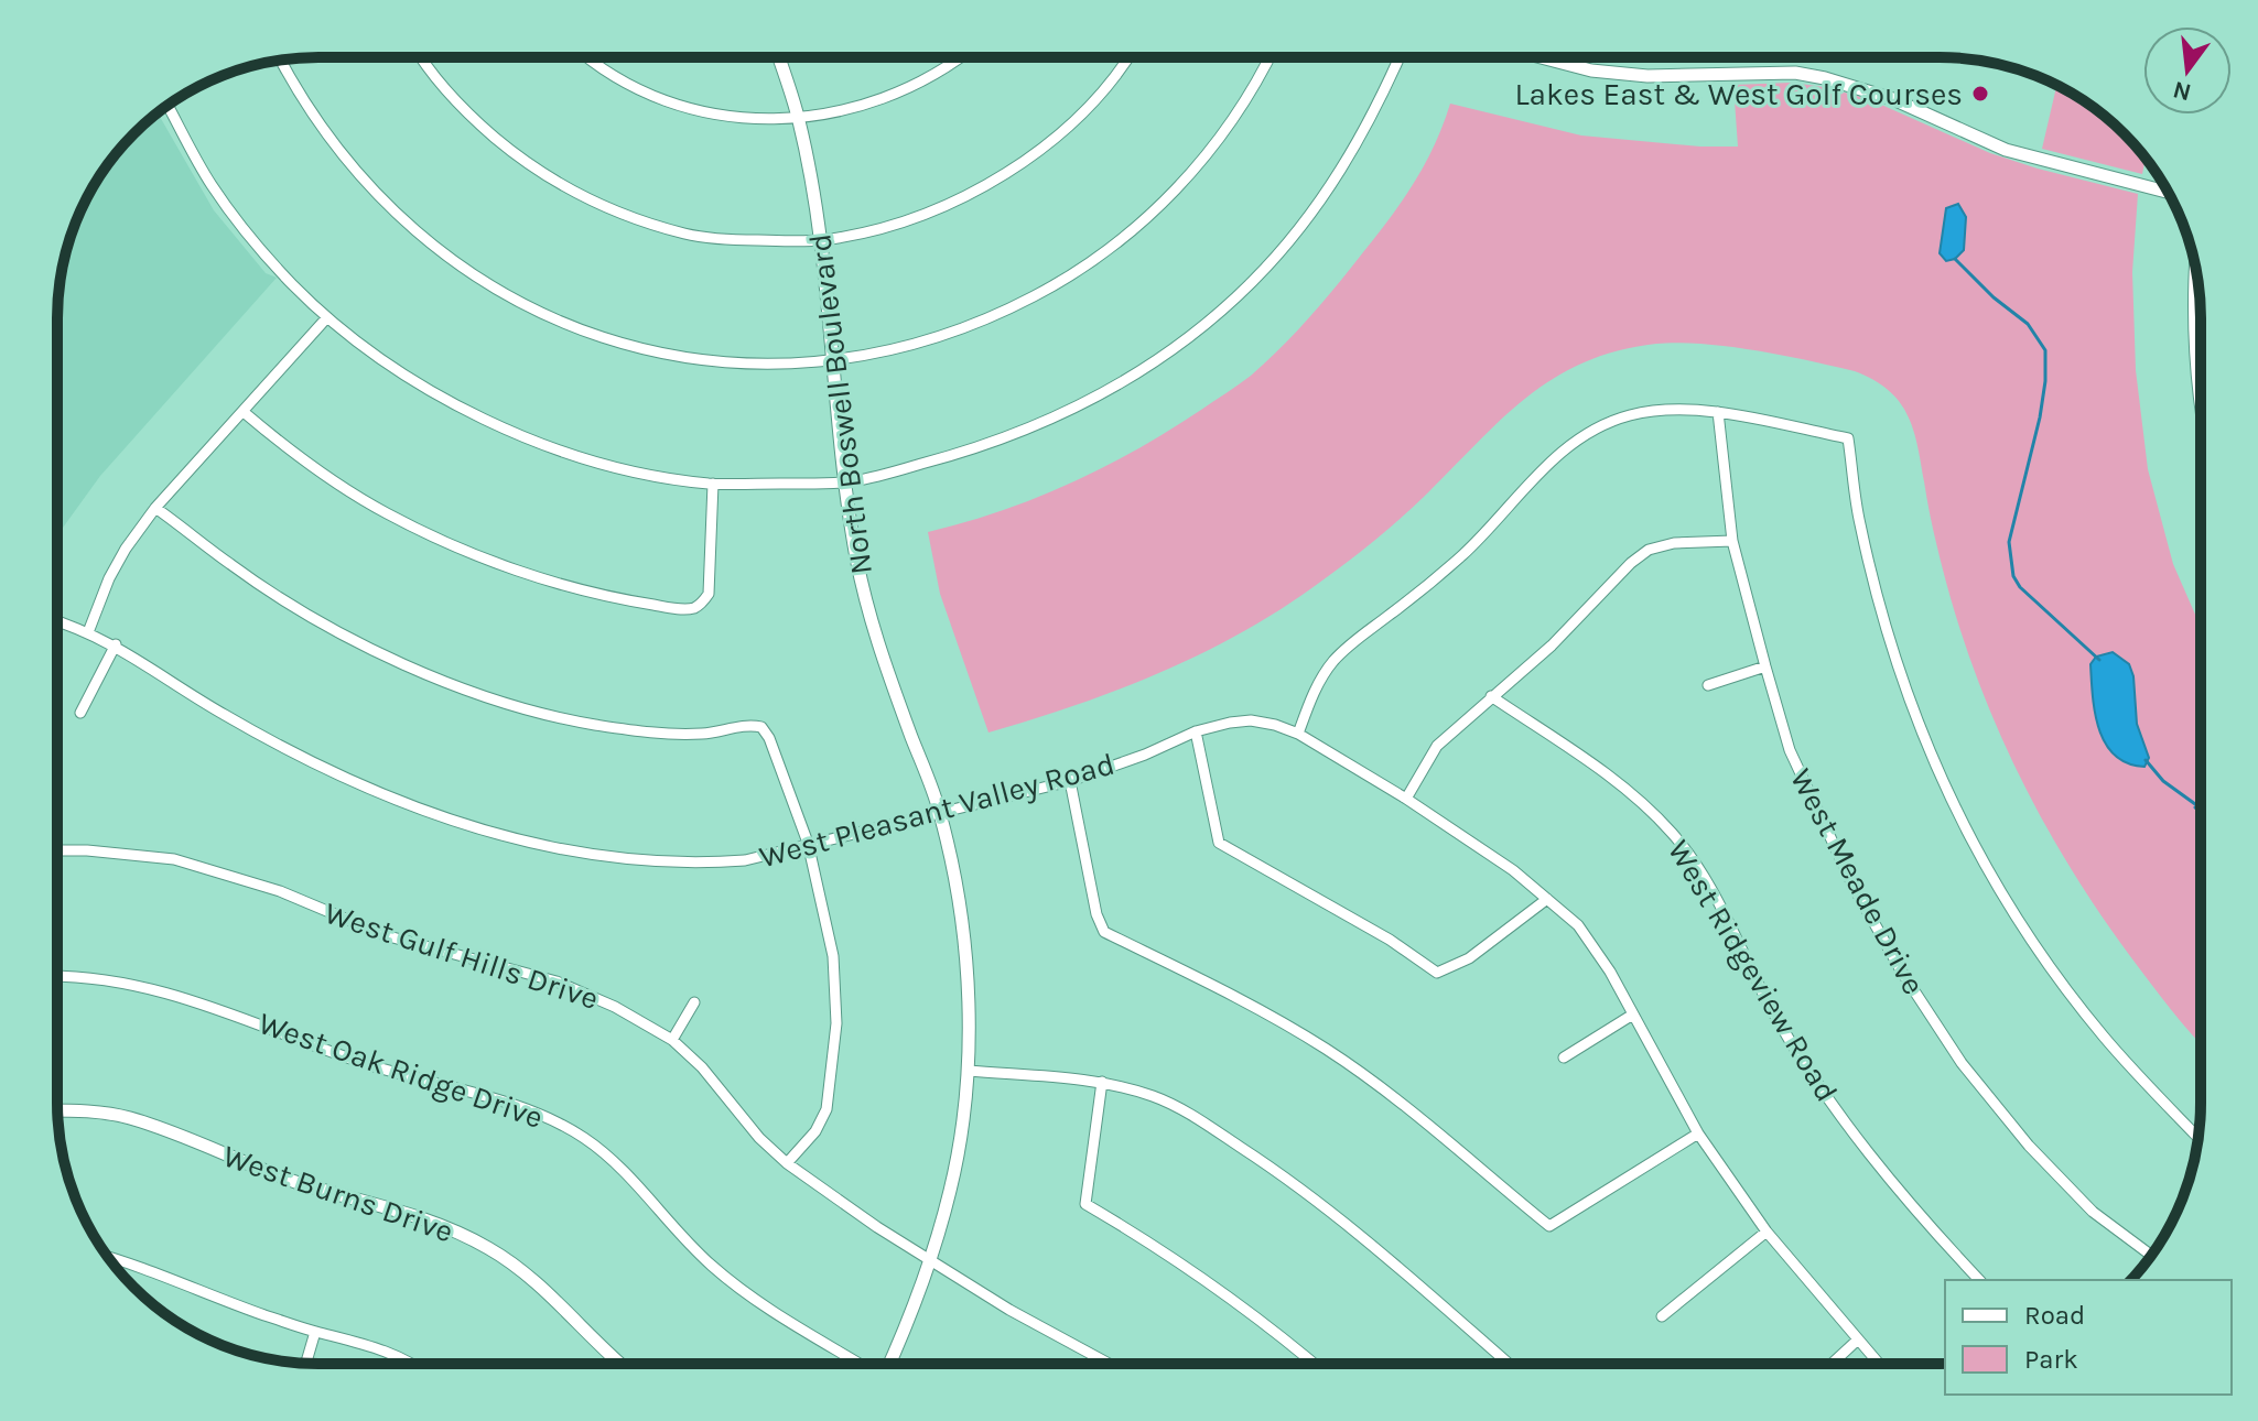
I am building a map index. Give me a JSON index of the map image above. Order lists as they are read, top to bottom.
{
  "streets": {
    "street": [
      "North Boswell Boulevard",
      "West Pleasant Valley Road",
      "West Meade Drive",
      "West Gulf Hills Drive",
      "West Ridgeview Road",
      "West Oak Ridge Drive",
      "West Burns Drive"
    ]
  },
  "crossings": [
    ["North Boswell Boulevard", "West Pleasant Valley Road"],
    ["North Boswell Boulevard", "West Gulf Hills Drive"]
  ],
  "places": ["Lakes East & West Golf Courses"],
  "legend": ["Road", "Park"],
  "north": "bottom"
}
